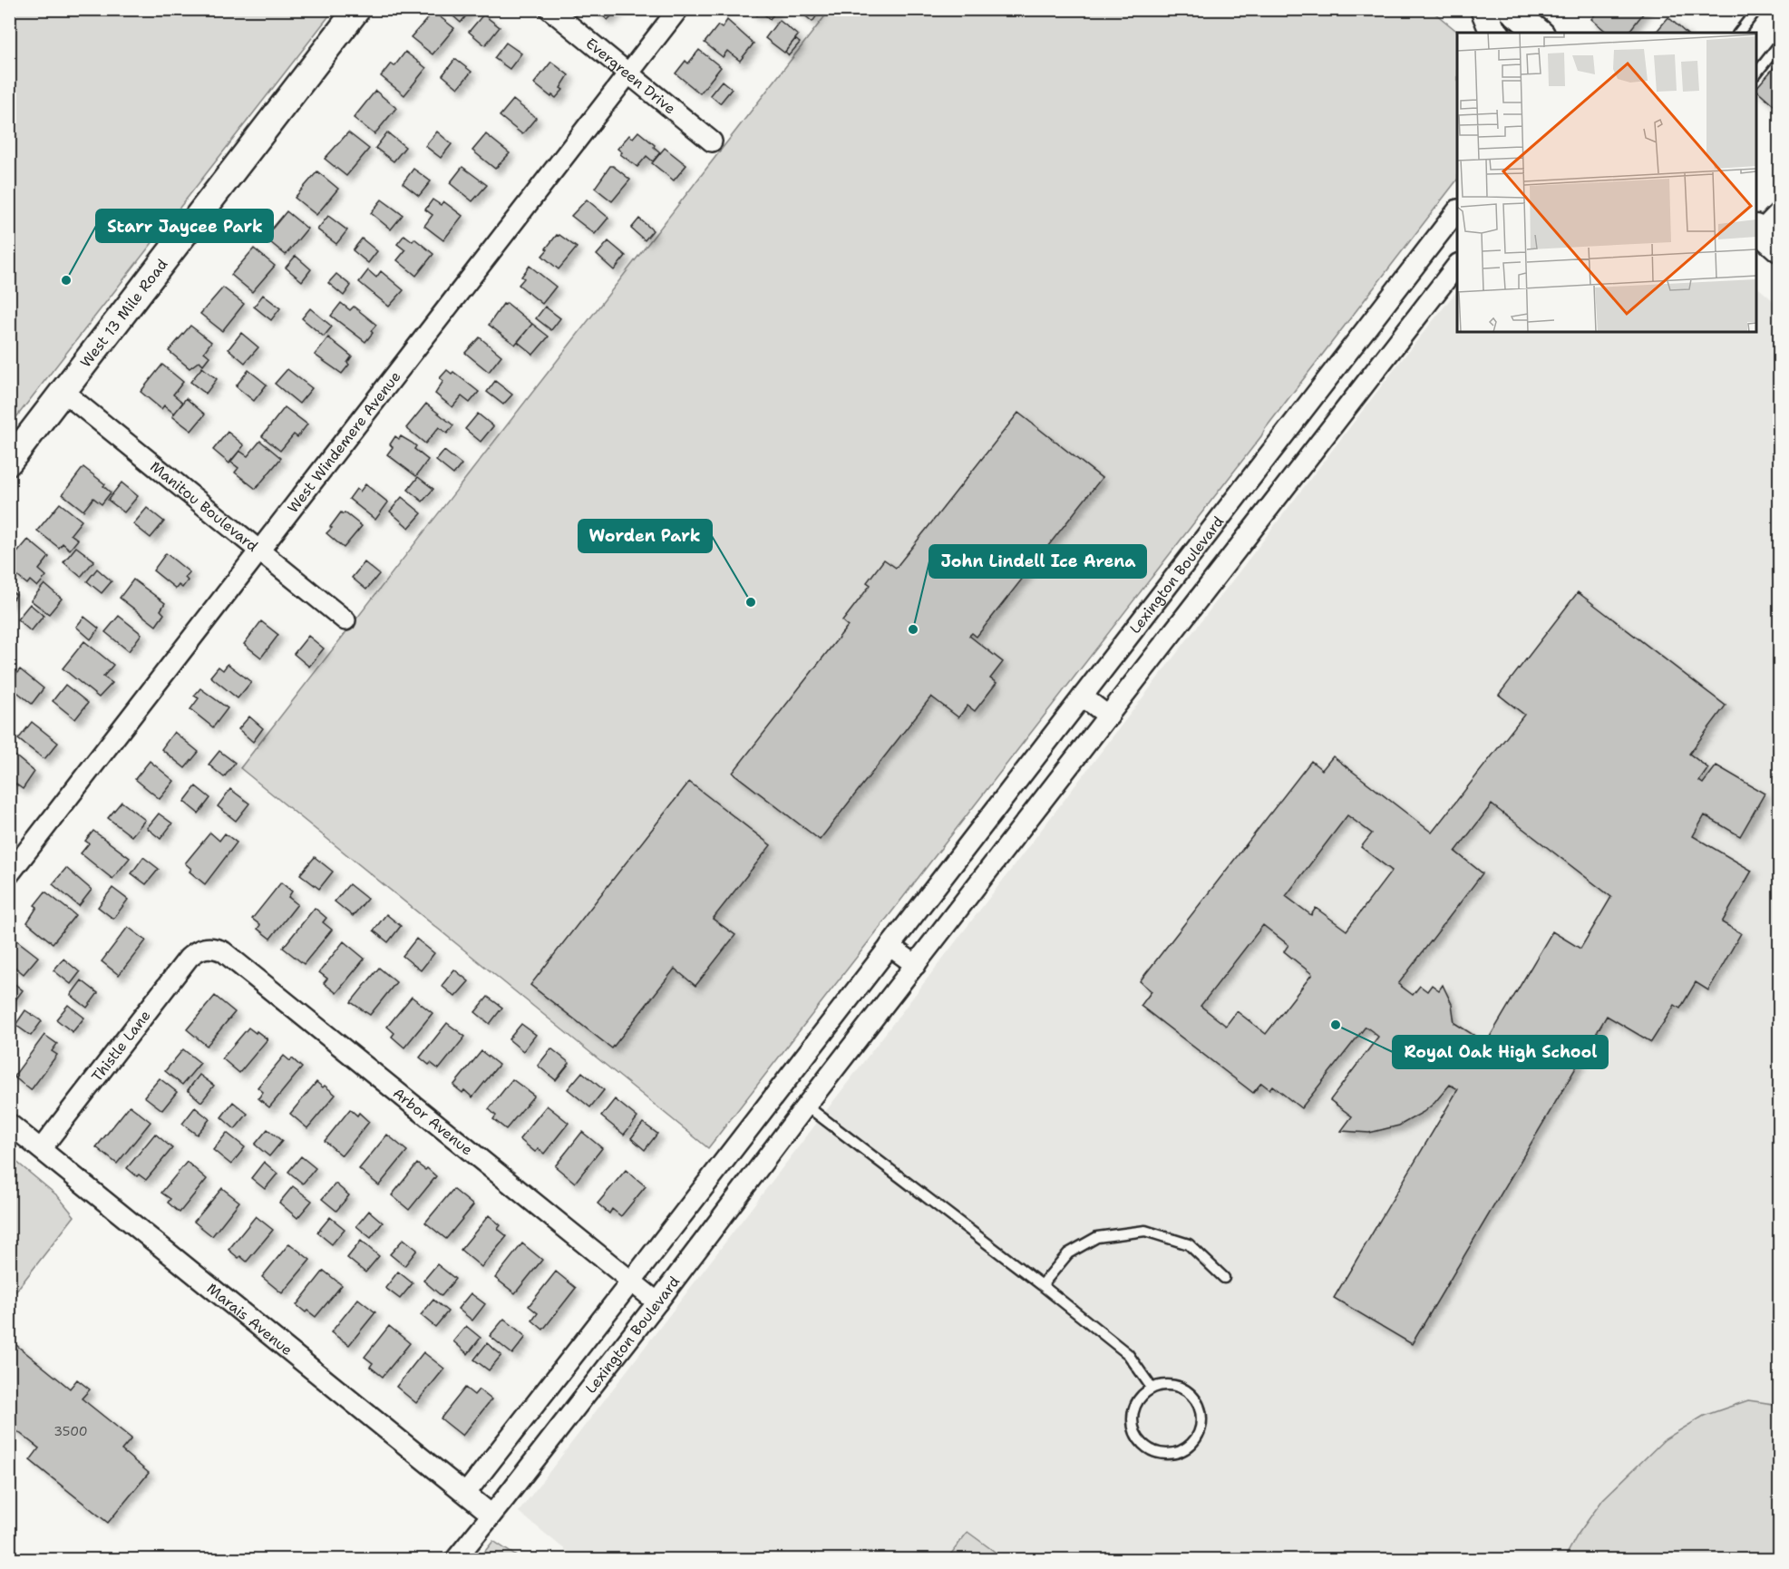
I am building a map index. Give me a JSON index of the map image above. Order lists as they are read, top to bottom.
{
  "streets": {
    "main road": ["West 13 Mile Road"],
    "street": [
      "Evergreen Drive",
      "West Windemere Avenue",
      "Manitou Boulevard",
      "Lexington Boulevard",
      "Thistle Lane",
      "Arbor Avenue",
      "Marais Avenue"
    ]
  },
  "crossings": [
    ["Evergreen Drive", "West Windemere Avenue"],
    ["West 13 Mile Road", "Manitou Boulevard"],
    ["West Windemere Avenue", "Manitou Boulevard"],
    ["Lexington Boulevard", "Arbor Avenue"],
    ["Lexington Boulevard", "Marais Avenue"],
    ["Thistle Lane", "Arbor Avenue"],
    ["Thistle Lane", "Marais Avenue"]
  ],
  "places": [
    "Starr Jaycee Park",
    "Worden Park",
    "John Lindell Ice Arena",
    "Royal Oak High School"
  ],
  "house_numbers": ["3500"]
}
